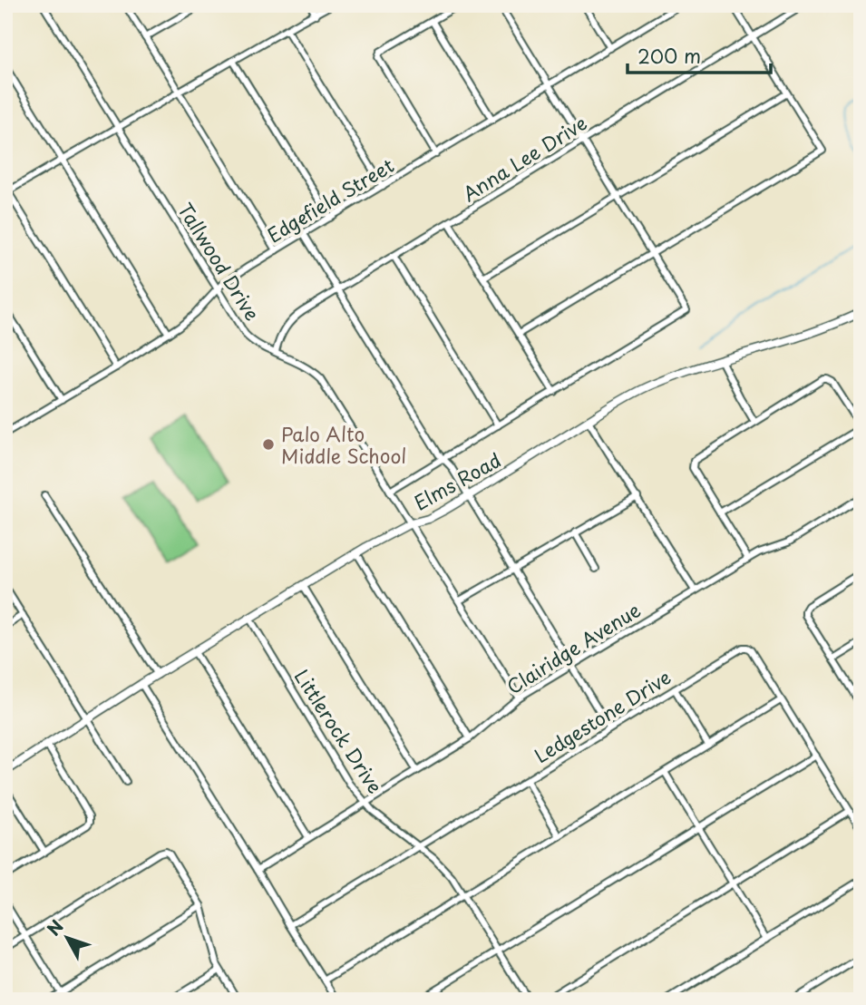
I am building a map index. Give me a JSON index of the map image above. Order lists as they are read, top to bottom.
{
  "streets": {
    "main road": ["Elms Road"],
    "street": [
      "Anna Lee Drive",
      "Edgefield Street",
      "Tallwood Drive",
      "Clairidge Avenue",
      "Ledgestone Drive",
      "Littlerock Drive"
    ]
  },
  "crossings": [
    ["Anna Lee Drive", "Tallwood Drive"],
    ["Edgefield Street", "Tallwood Drive"],
    ["Tallwood Drive", "Elms Road"],
    ["Tallwood Drive", "Clairidge Avenue"],
    ["Elms Road", "Littlerock Drive"],
    ["Clairidge Avenue", "Littlerock Drive"],
    ["Ledgestone Drive", "Littlerock Drive"]
  ],
  "places": ["Palo Alto Middle School"],
  "scale_bar": "200 m",
  "north": "top left"
}
